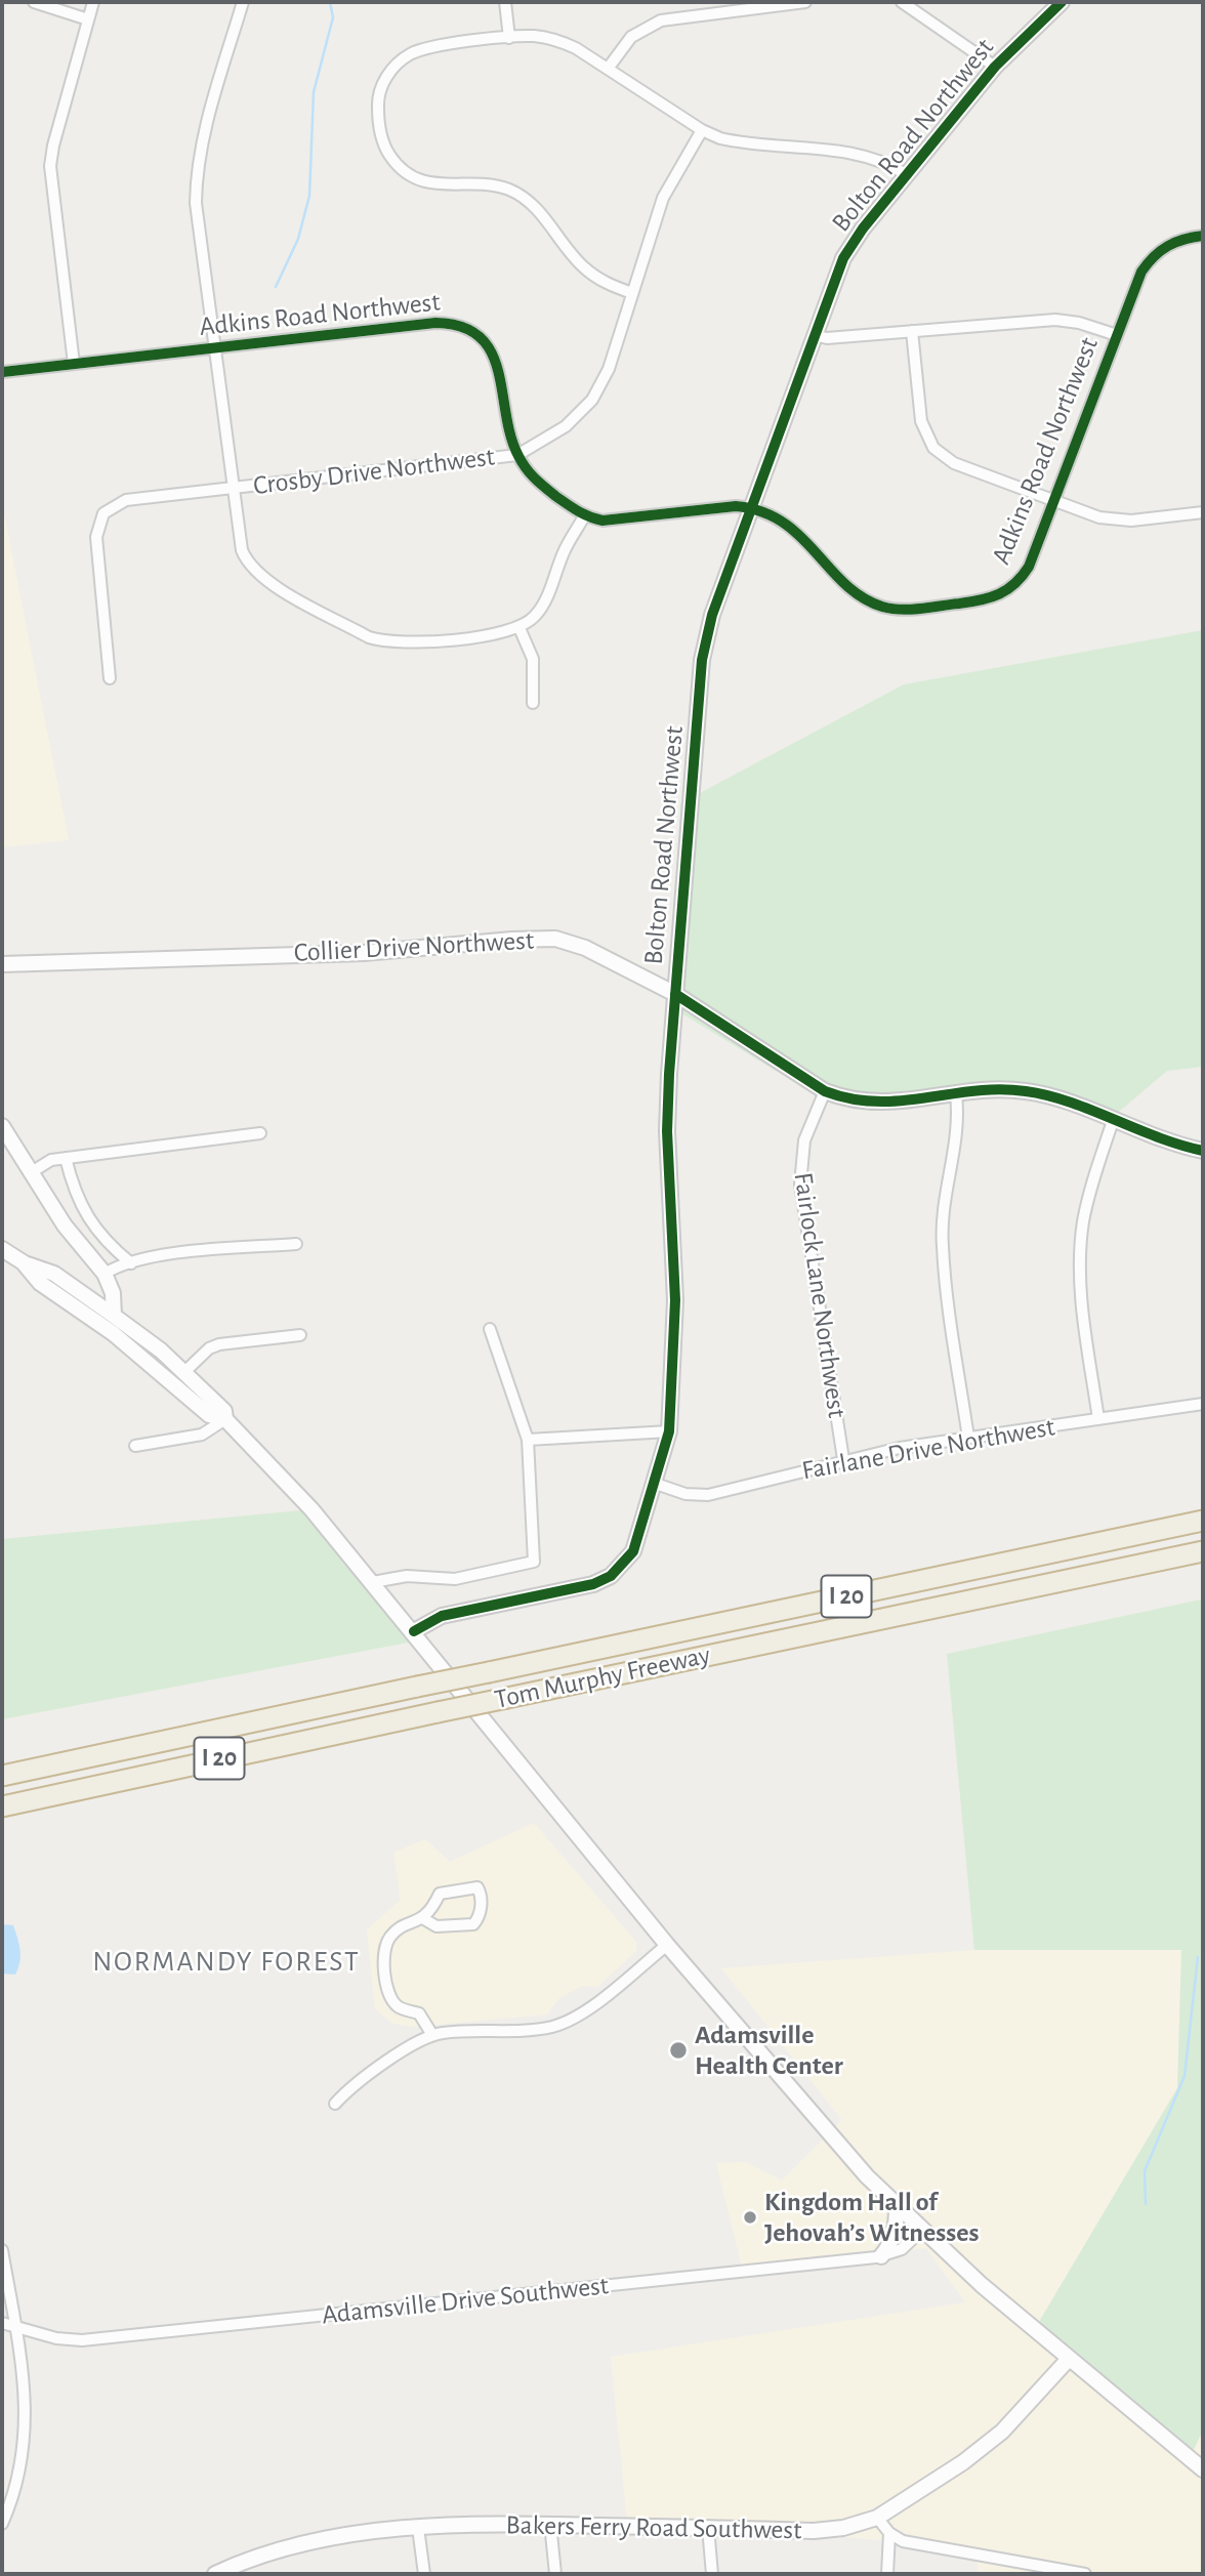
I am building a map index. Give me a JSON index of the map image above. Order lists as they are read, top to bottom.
{
  "streets": {
    "highway": ["I 20", "Tom Murphy Freeway"],
    "main road": ["Bolton Road Northwest", "Collier Drive Northwest", "Bakers Ferry Road Southwest"],
    "street": [
      "Adkins Road Northwest",
      "Crosby Drive Northwest",
      "Fairlock Lane Northwest",
      "Fairlane Drive Northwest",
      "Adamsville Drive Southwest"
    ]
  },
  "crossings": [
    ["Bolton Road Northwest", "Adkins Road Northwest"],
    ["Bolton Road Northwest", "Collier Drive Northwest"],
    ["Bolton Road Northwest", "Fairlane Drive Northwest"],
    ["Adkins Road Northwest", "Crosby Drive Northwest"],
    ["Collier Drive Northwest", "Fairlock Lane Northwest"],
    ["Fairlock Lane Northwest", "Fairlane Drive Northwest"]
  ],
  "districts": ["NORMANDY FOREST"],
  "places": ["Adamsville Health Center", "Kingdom Hall of Jehovah’s Witnesses"]
}
